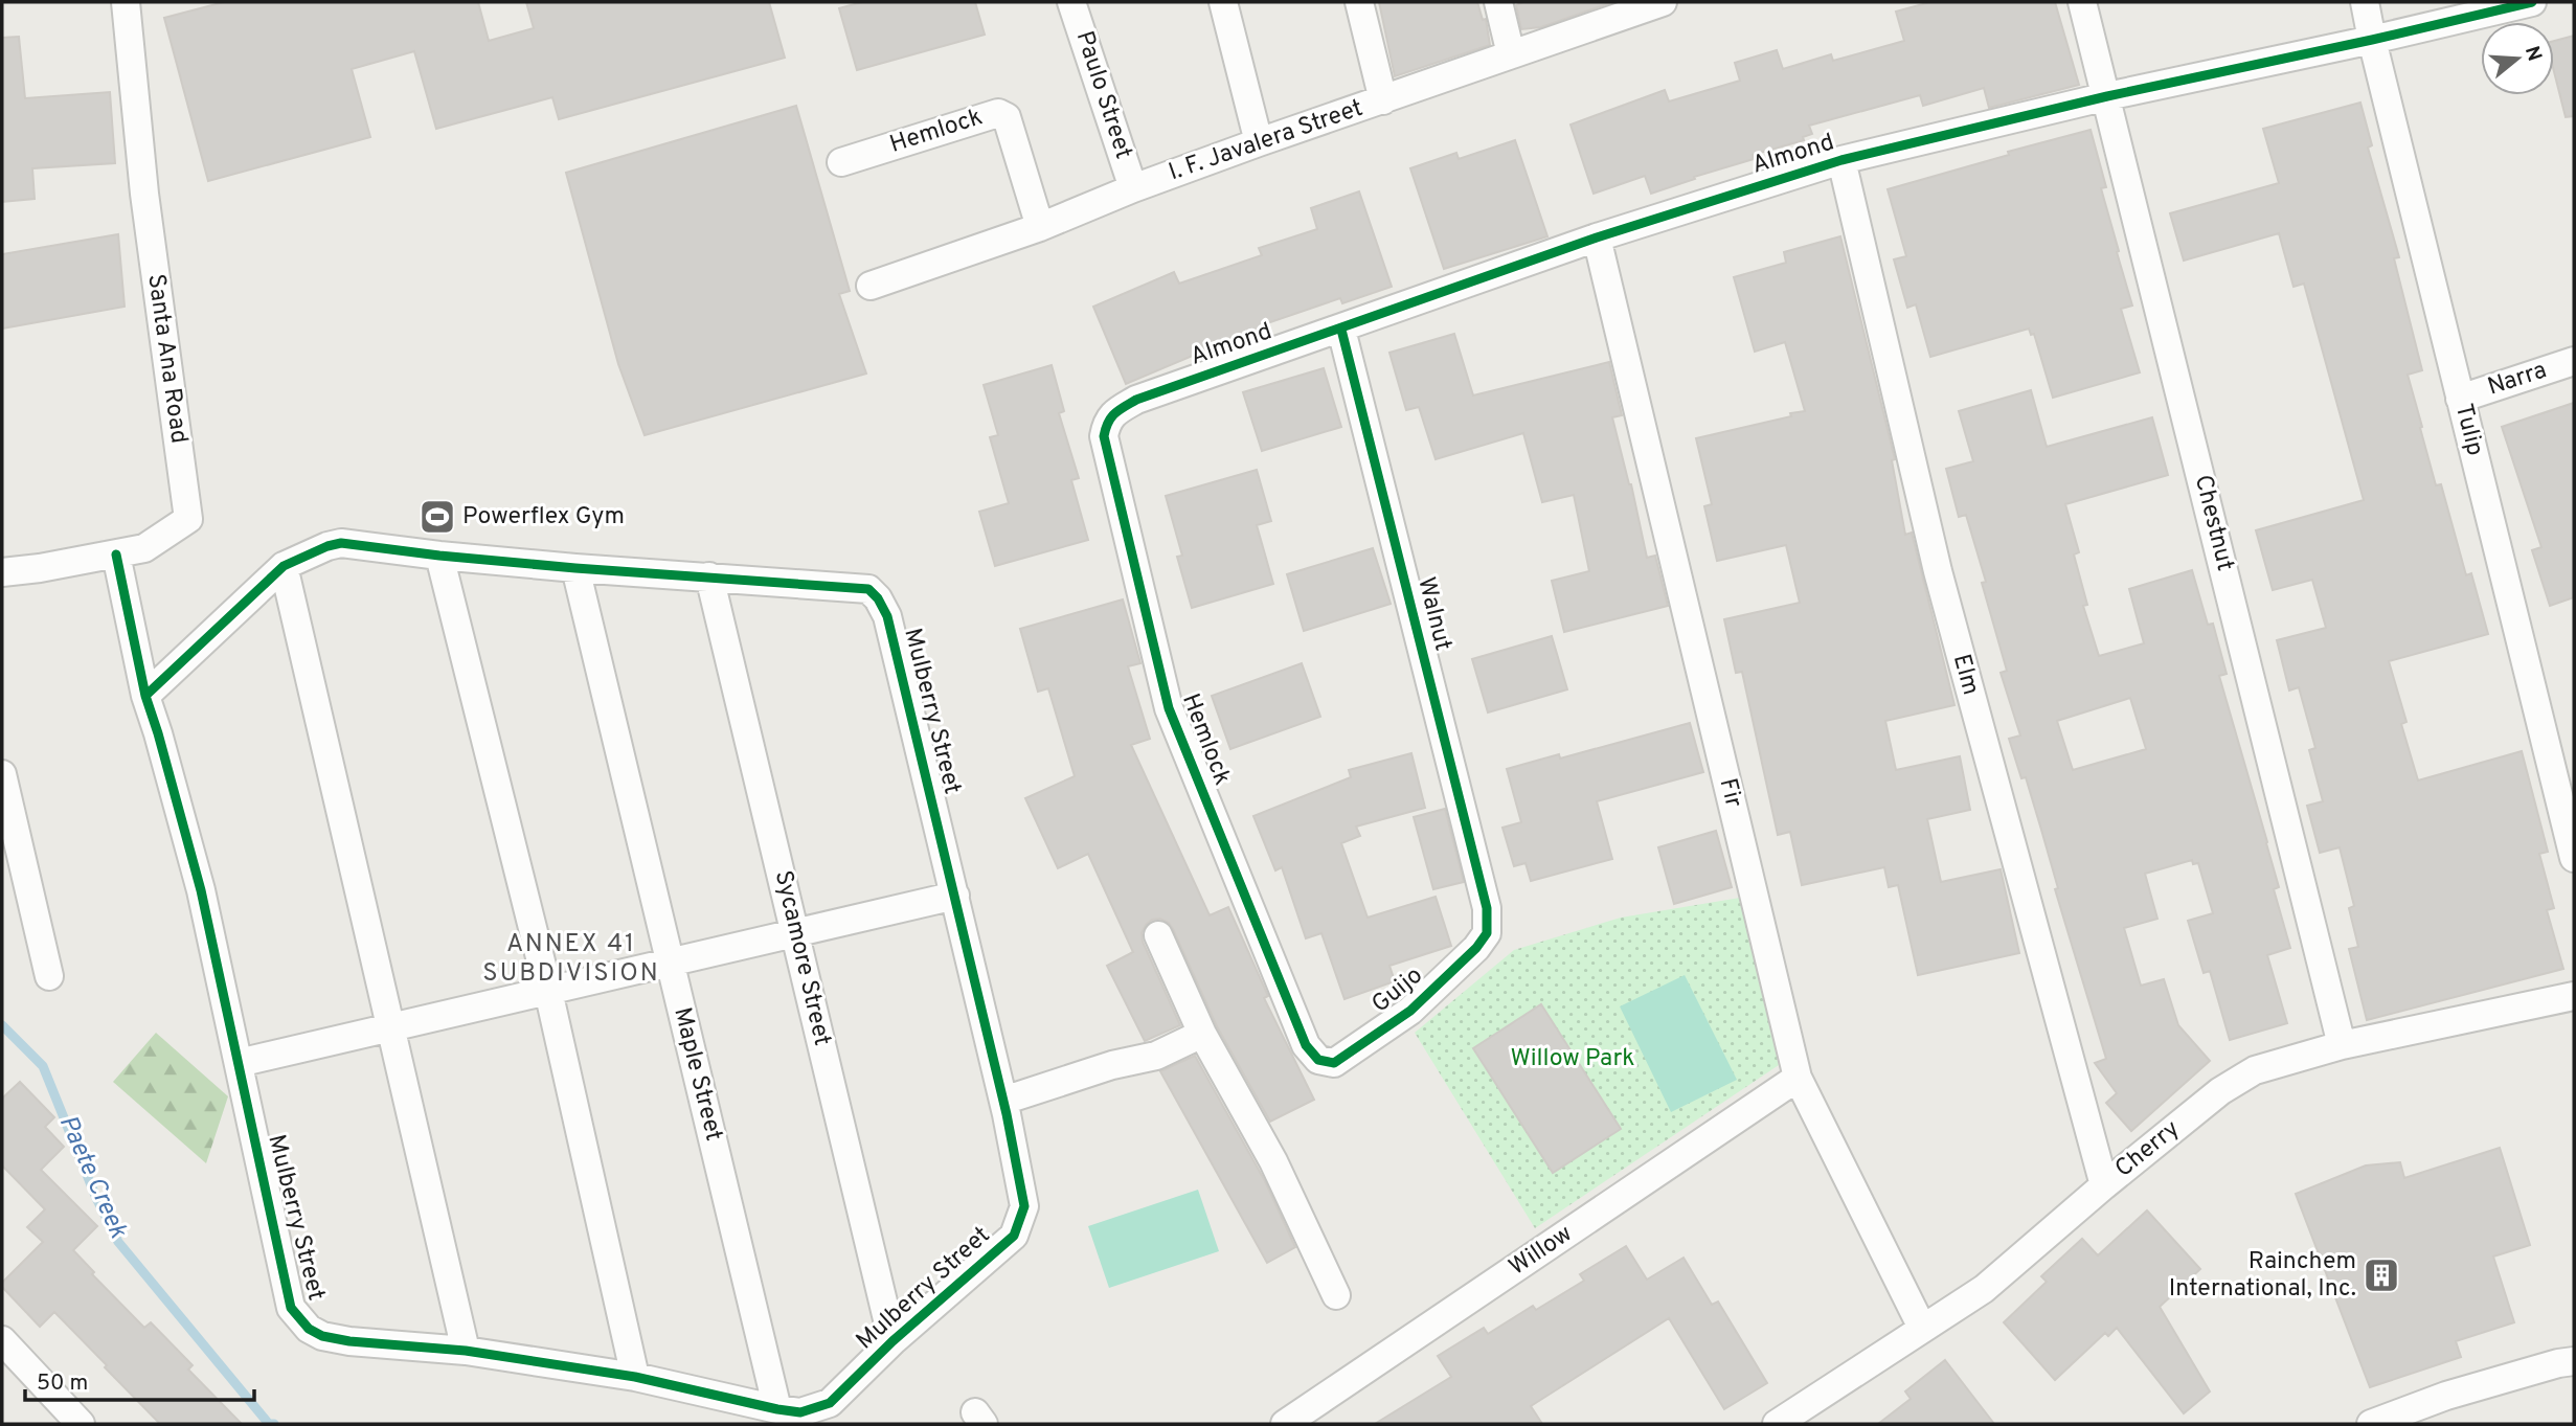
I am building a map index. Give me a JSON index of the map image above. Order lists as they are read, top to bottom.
{
  "streets": {
    "street": [
      "Paulo Street",
      "Hemlock",
      "I. F. Javalera Street",
      "Almond",
      "Santa Ana Road",
      "Narra",
      "Tulip",
      "Chestnut",
      "Walnut",
      "Elm",
      "Mulberry Street",
      "Fir",
      "Sycamore Street",
      "Guijo",
      "Maple Street",
      "Cherry",
      "Willow"
    ]
  },
  "crossings": [
    ["Paulo Street", "I. F. Javalera Street"],
    ["Hemlock", "I. F. Javalera Street"],
    ["Hemlock", "Almond"],
    ["Hemlock", "Guijo"],
    ["Almond", "Tulip"],
    ["Almond", "Chestnut"],
    ["Almond", "Walnut"],
    ["Almond", "Elm"],
    ["Almond", "Fir"],
    ["Santa Ana Road", "Mulberry Street"],
    ["Narra", "Tulip"],
    ["Chestnut", "Cherry"],
    ["Walnut", "Guijo"],
    ["Elm", "Cherry"],
    ["Mulberry Street", "Sycamore Street"],
    ["Mulberry Street", "Maple Street"],
    ["Fir", "Cherry"],
    ["Fir", "Willow"]
  ],
  "districts": ["ANNEX 41 SUBDIVISION"],
  "water": ["Paete Creek"],
  "parks": ["Willow Park"],
  "places": {
    "sports": ["Powerflex Gym"],
    "building": ["Rainchem International, Inc."]
  },
  "scale_bar": "50 m",
  "north": "right"
}
